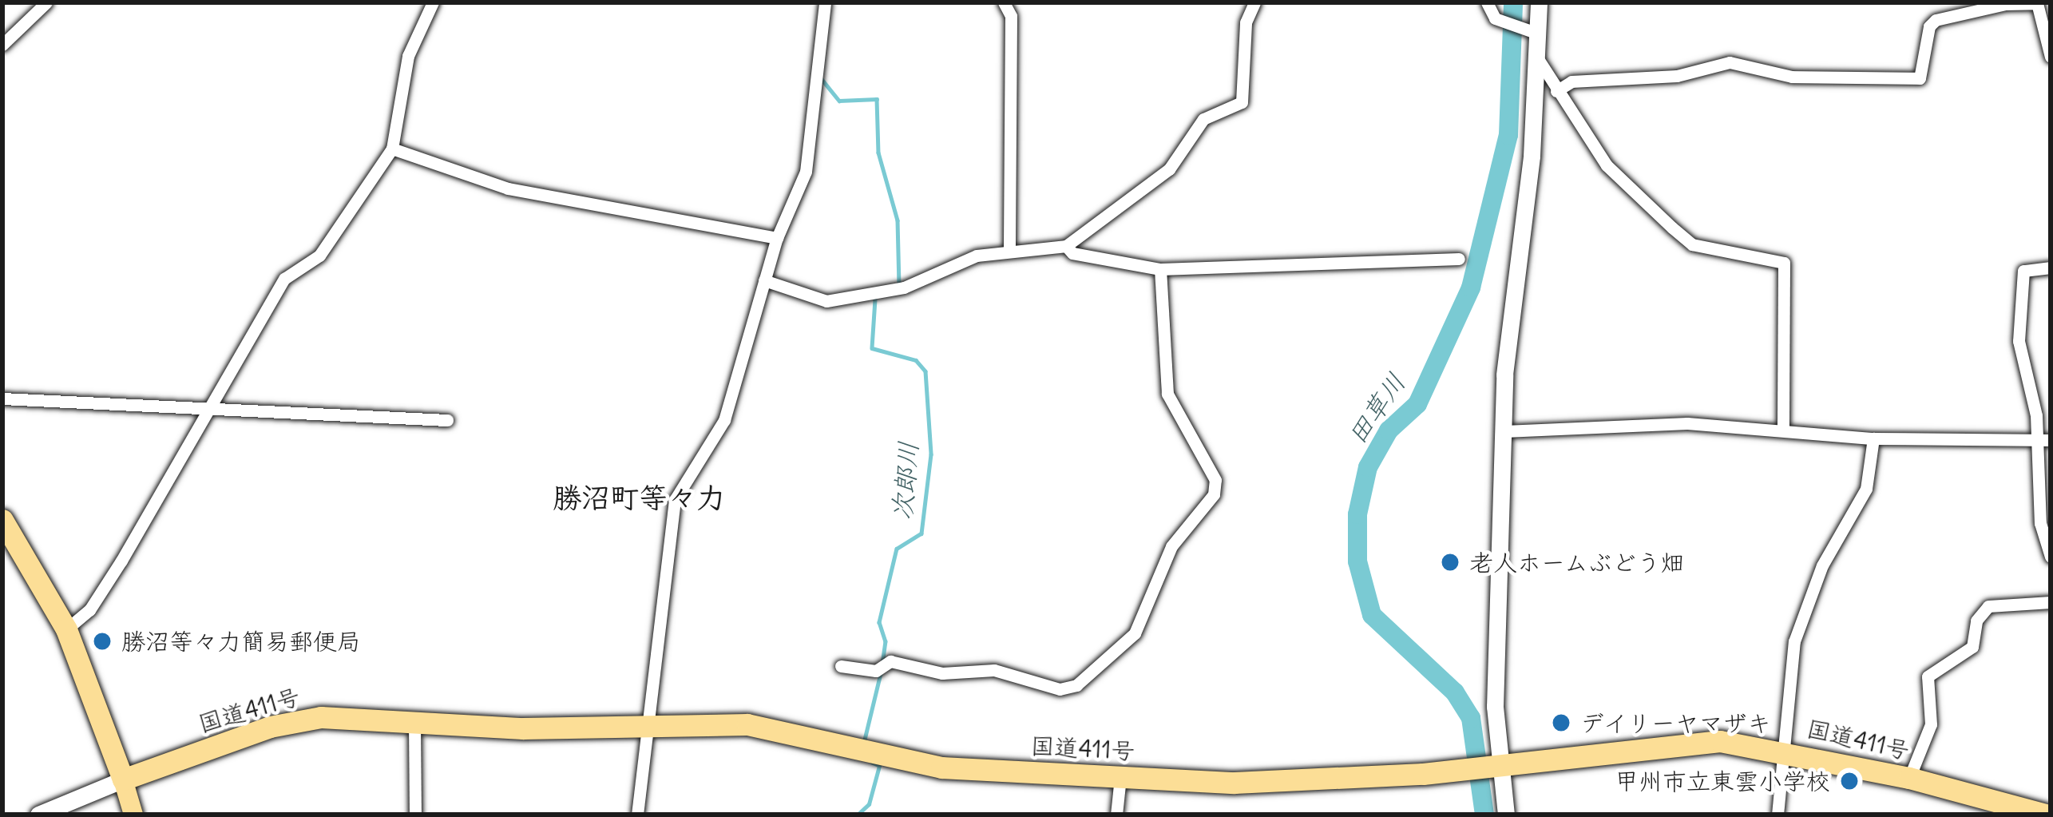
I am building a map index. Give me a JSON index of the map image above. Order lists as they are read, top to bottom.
{
  "streets": {
    "highway": ["国道411号"]
  },
  "districts": ["勝沼町等々力"],
  "water": ["田草川", "次郎川"],
  "places": [
    "老人ホームぶどう畑",
    "勝沼等々力簡易郵便局",
    "デイリーヤマザキ",
    "甲州市立東雲小学校"
  ]
}
